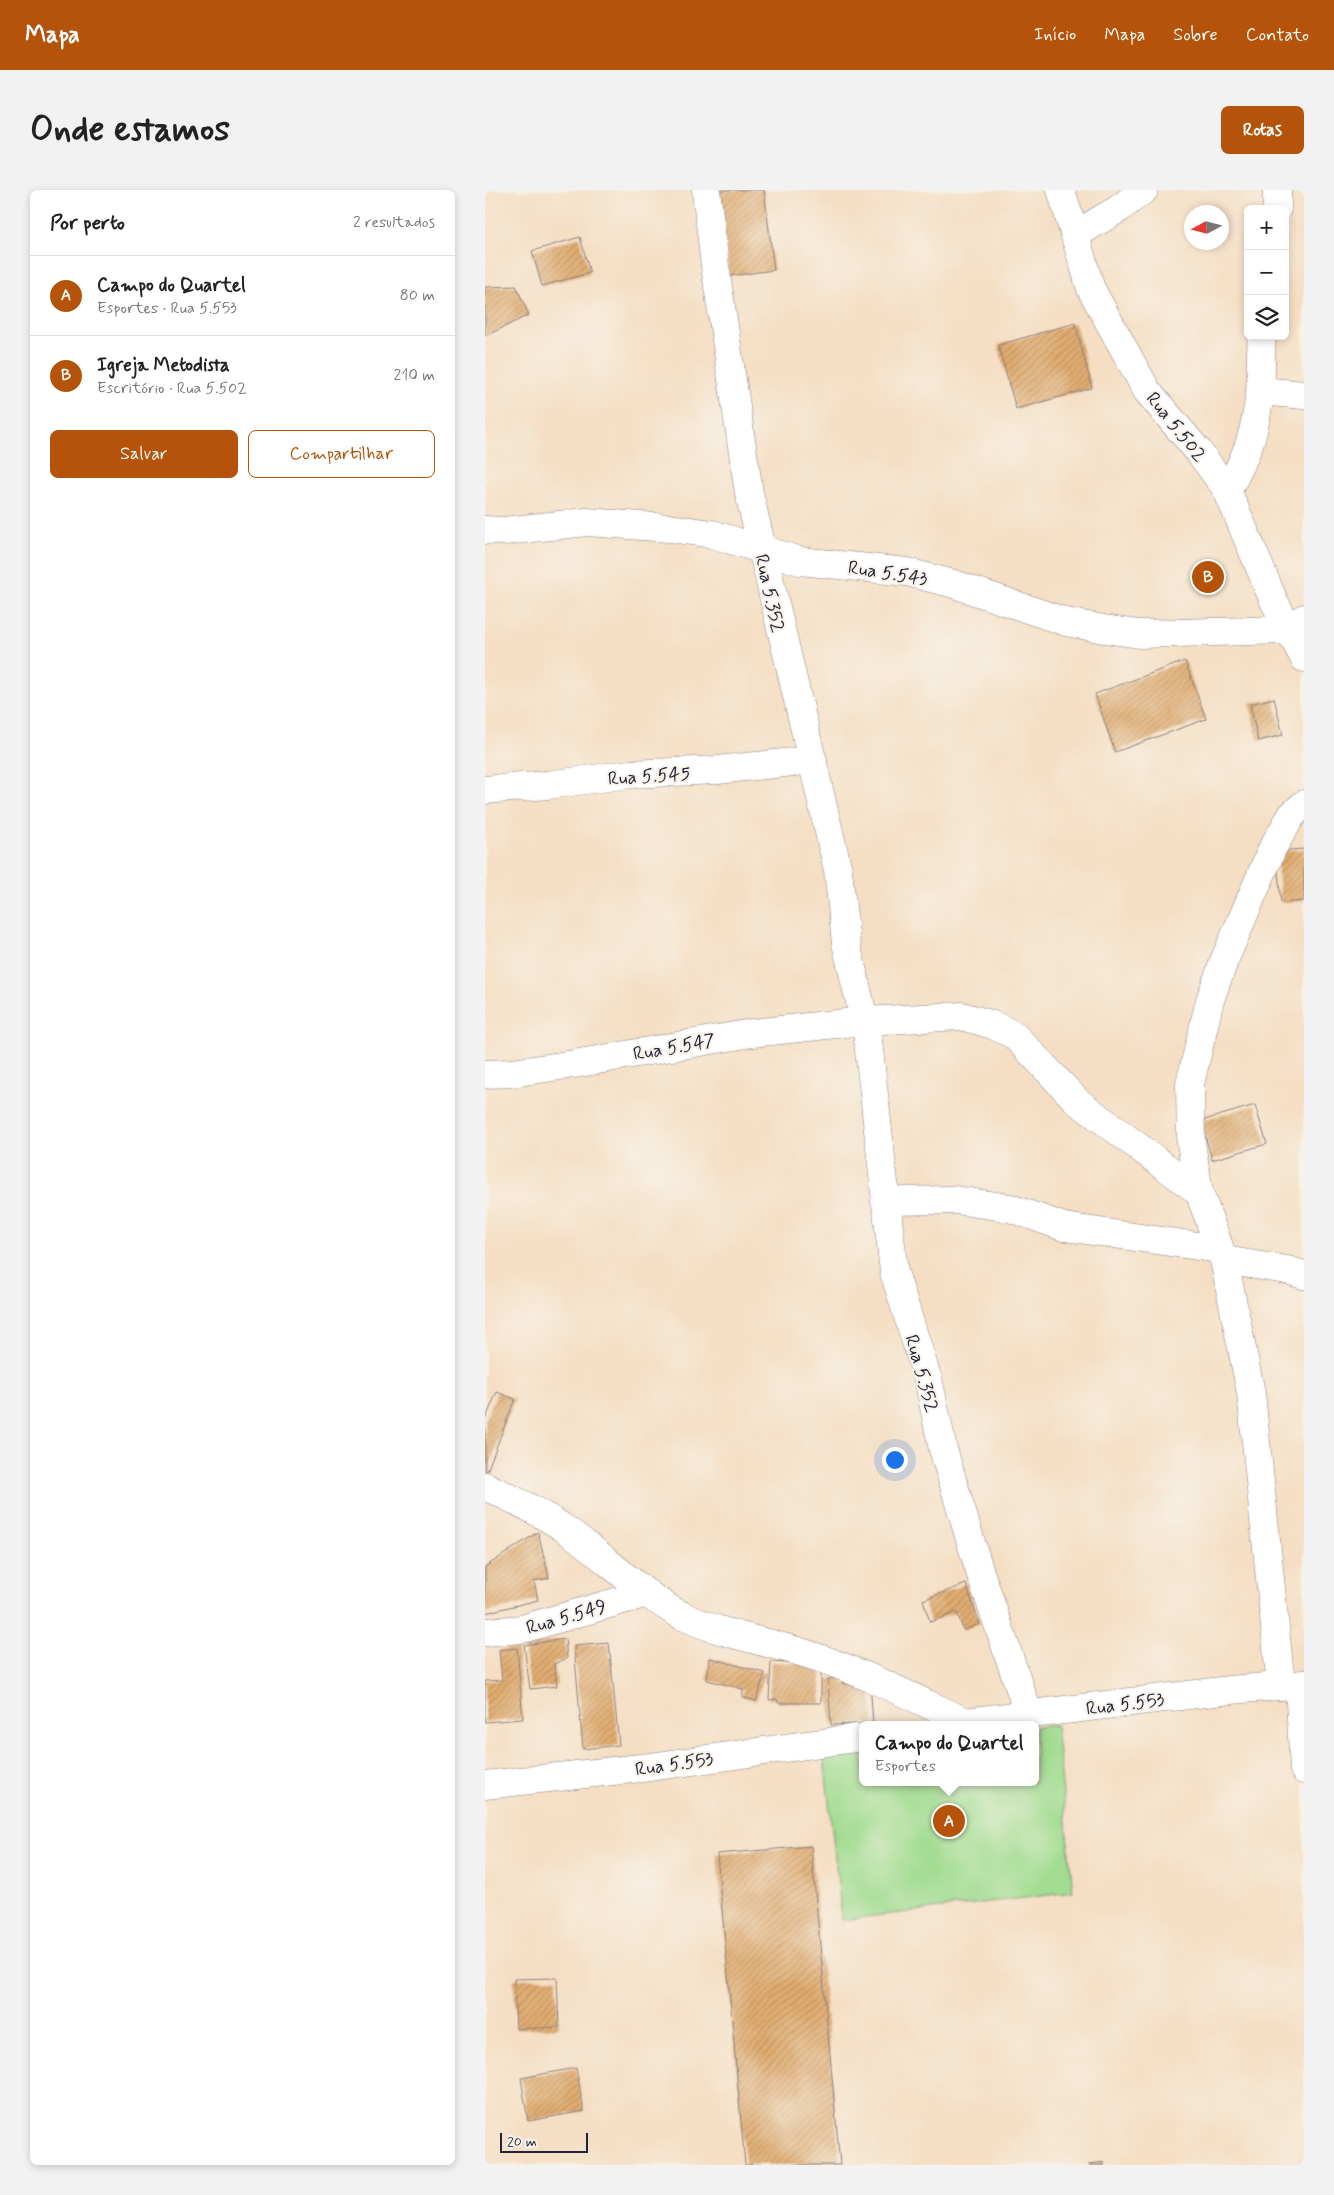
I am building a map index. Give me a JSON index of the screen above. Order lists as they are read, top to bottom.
{
  "streets": {
    "street": [
      "Rua 5.502",
      "Rua 5.543",
      "Rua 5.352",
      "Rua 5.545",
      "Rua 5.547",
      "Rua 5.549",
      "Rua 5.553"
    ]
  },
  "crossings": [
    ["Rua 5.502", "Rua 5.543"],
    ["Rua 5.543", "Rua 5.352"],
    ["Rua 5.352", "Rua 5.545"],
    ["Rua 5.352", "Rua 5.547"],
    ["Rua 5.352", "Rua 5.553"]
  ],
  "scale_bar": "20 m",
  "north": "left",
  "page": {
    "header": "Mapa",
    "nav": [
      "Início",
      "Mapa",
      "Sobre",
      "Contato"
    ],
    "buttons": [
      "Rotas",
      ["Salvar", "Compartilhar"]
    ],
    "title": "Onde estamos",
    "heading": ["Por perto", "2 resultados"],
    "map_buttons": ["+", "−"],
    "list": [
      {
        "mark": "A",
        "name": "Campo do Quartel",
        "note": "Esportes · Rua 5.553",
        "value": "80 m"
      },
      {
        "mark": "B",
        "name": "Igreja Metodista",
        "note": "Escritório · Rua 5.502",
        "value": "210 m"
      }
    ],
    "pins": ["B", "A"],
    "popup": ["Campo do Quartel", "Esportes"],
    "scale": "20 m"
  }
}
